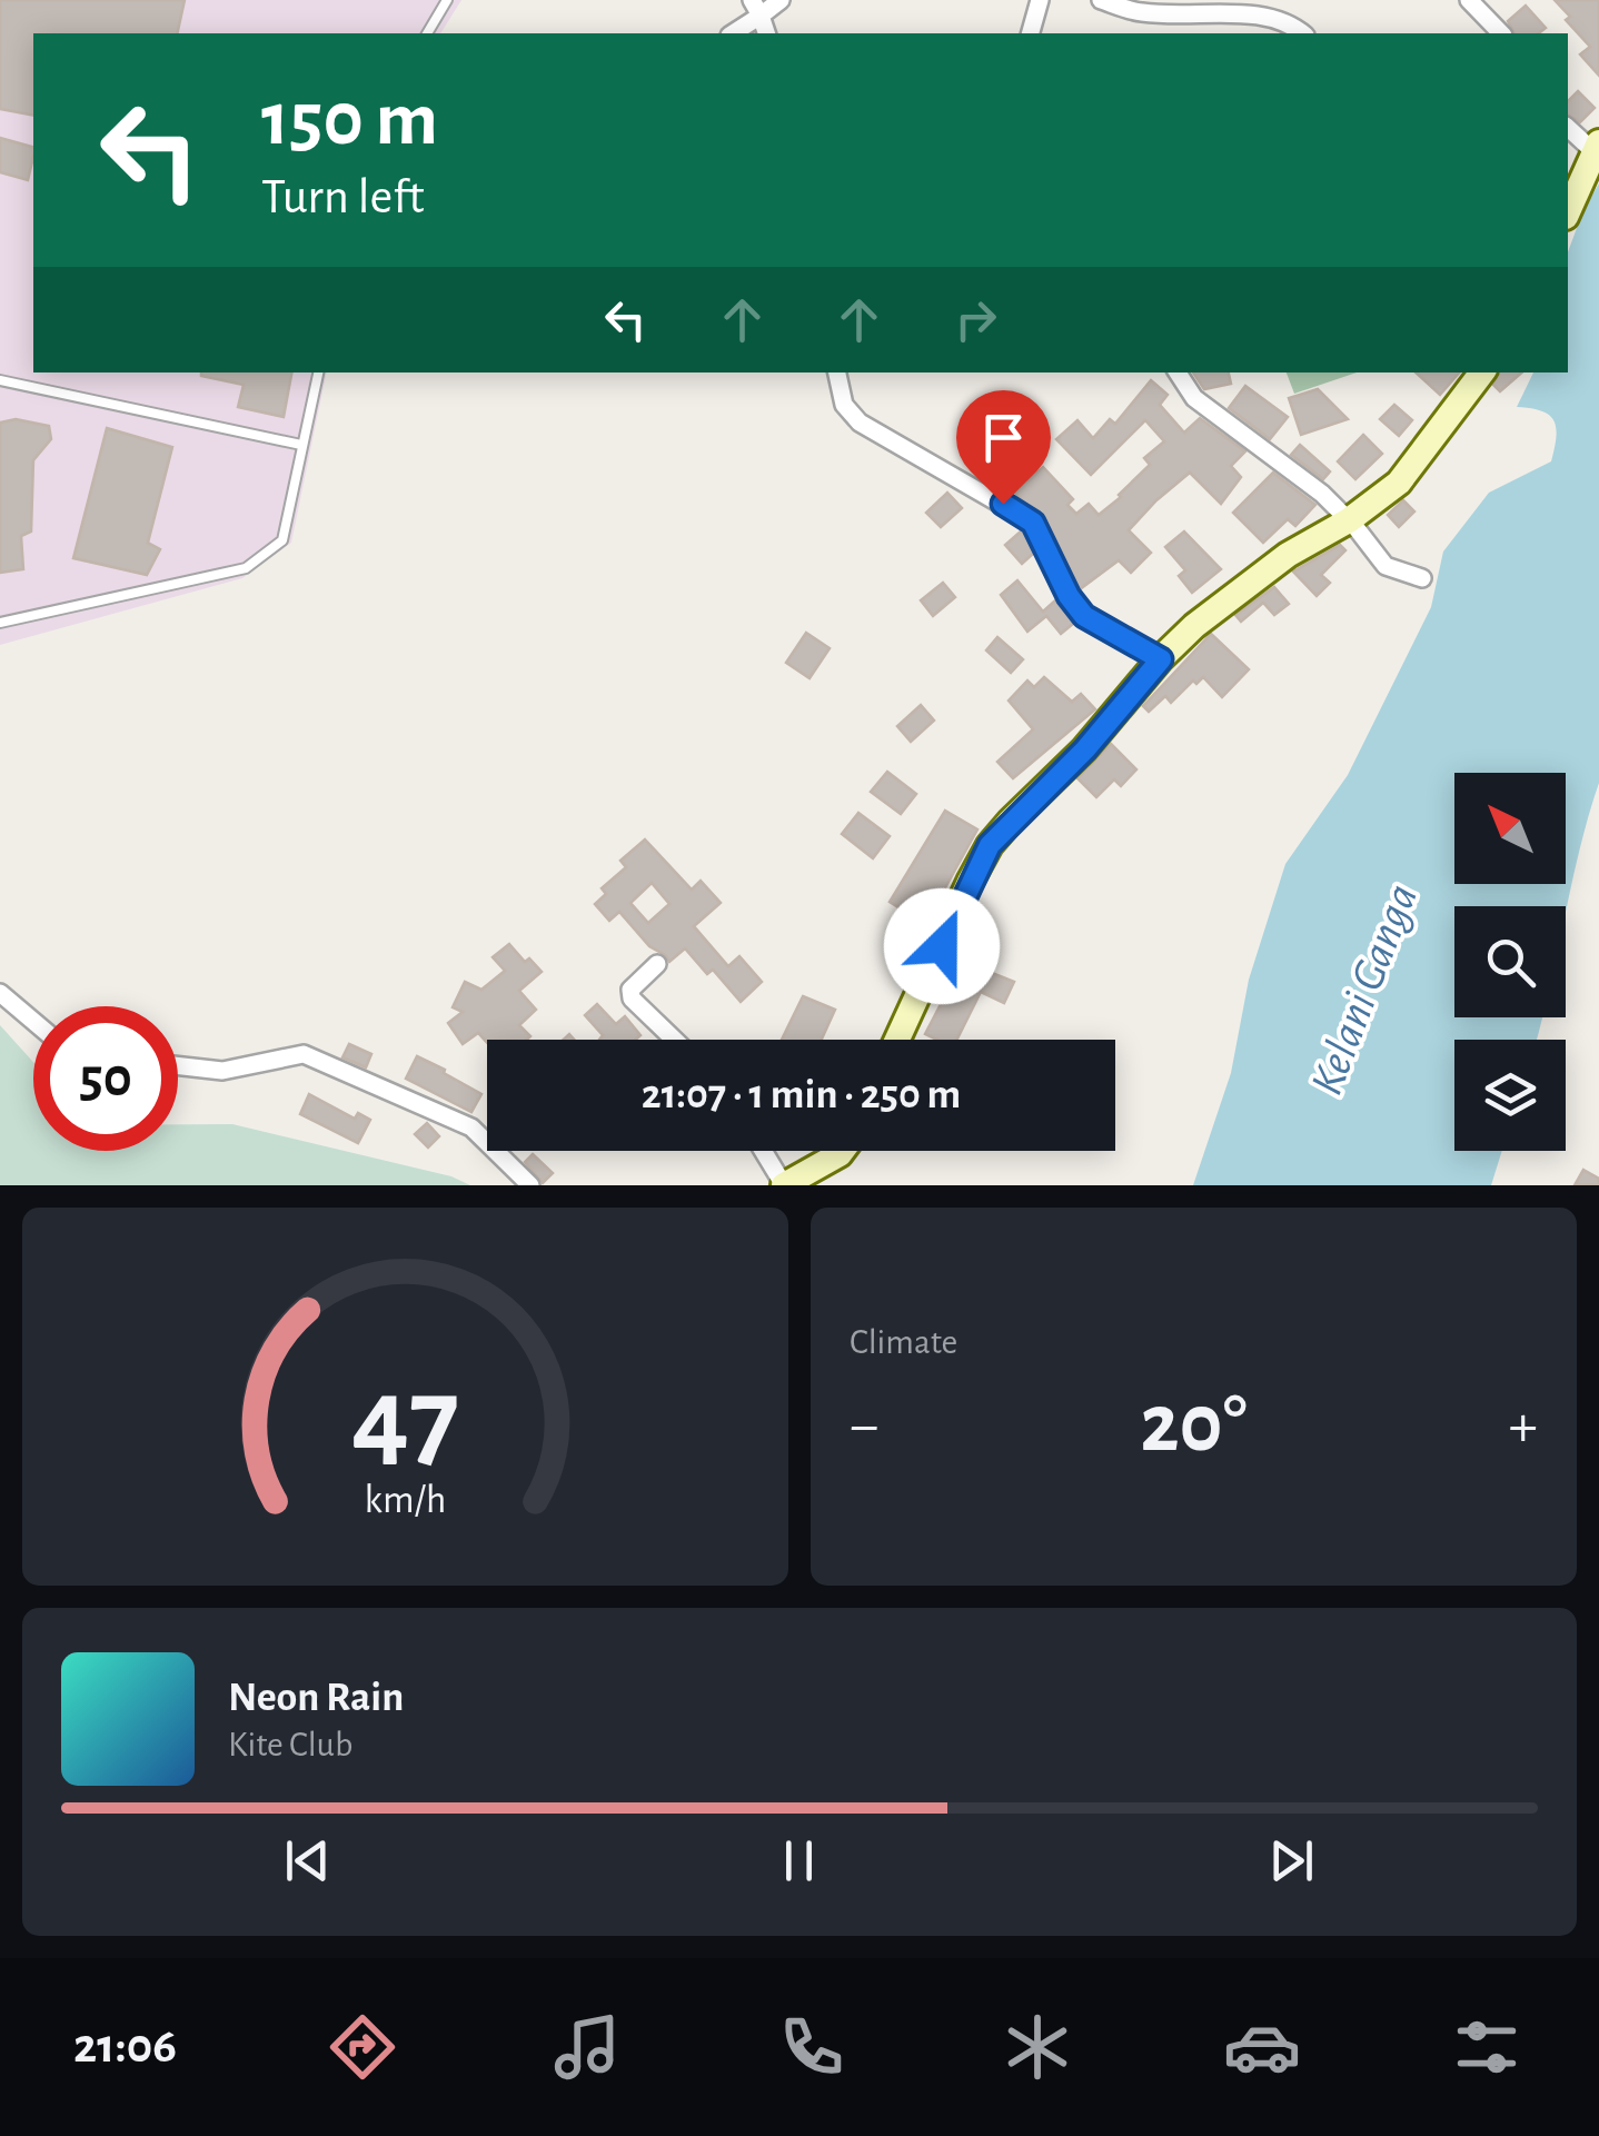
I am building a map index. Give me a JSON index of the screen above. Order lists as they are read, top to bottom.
{
  "water": ["Kelani Ganga"],
  "north": "top left",
  "page": {
    "turn": ["150 m", "Turn left"],
    "limit": "50",
    "trip": "21:07 · 1 min · 250 m",
    "tile": "Climate",
    "heat": ["−", "20°", "+"],
    "song": ["Neon Rain", "Kite Club"],
    "tabs": "21:06",
    "gauge": ["47", "km/h"]
  }
}
